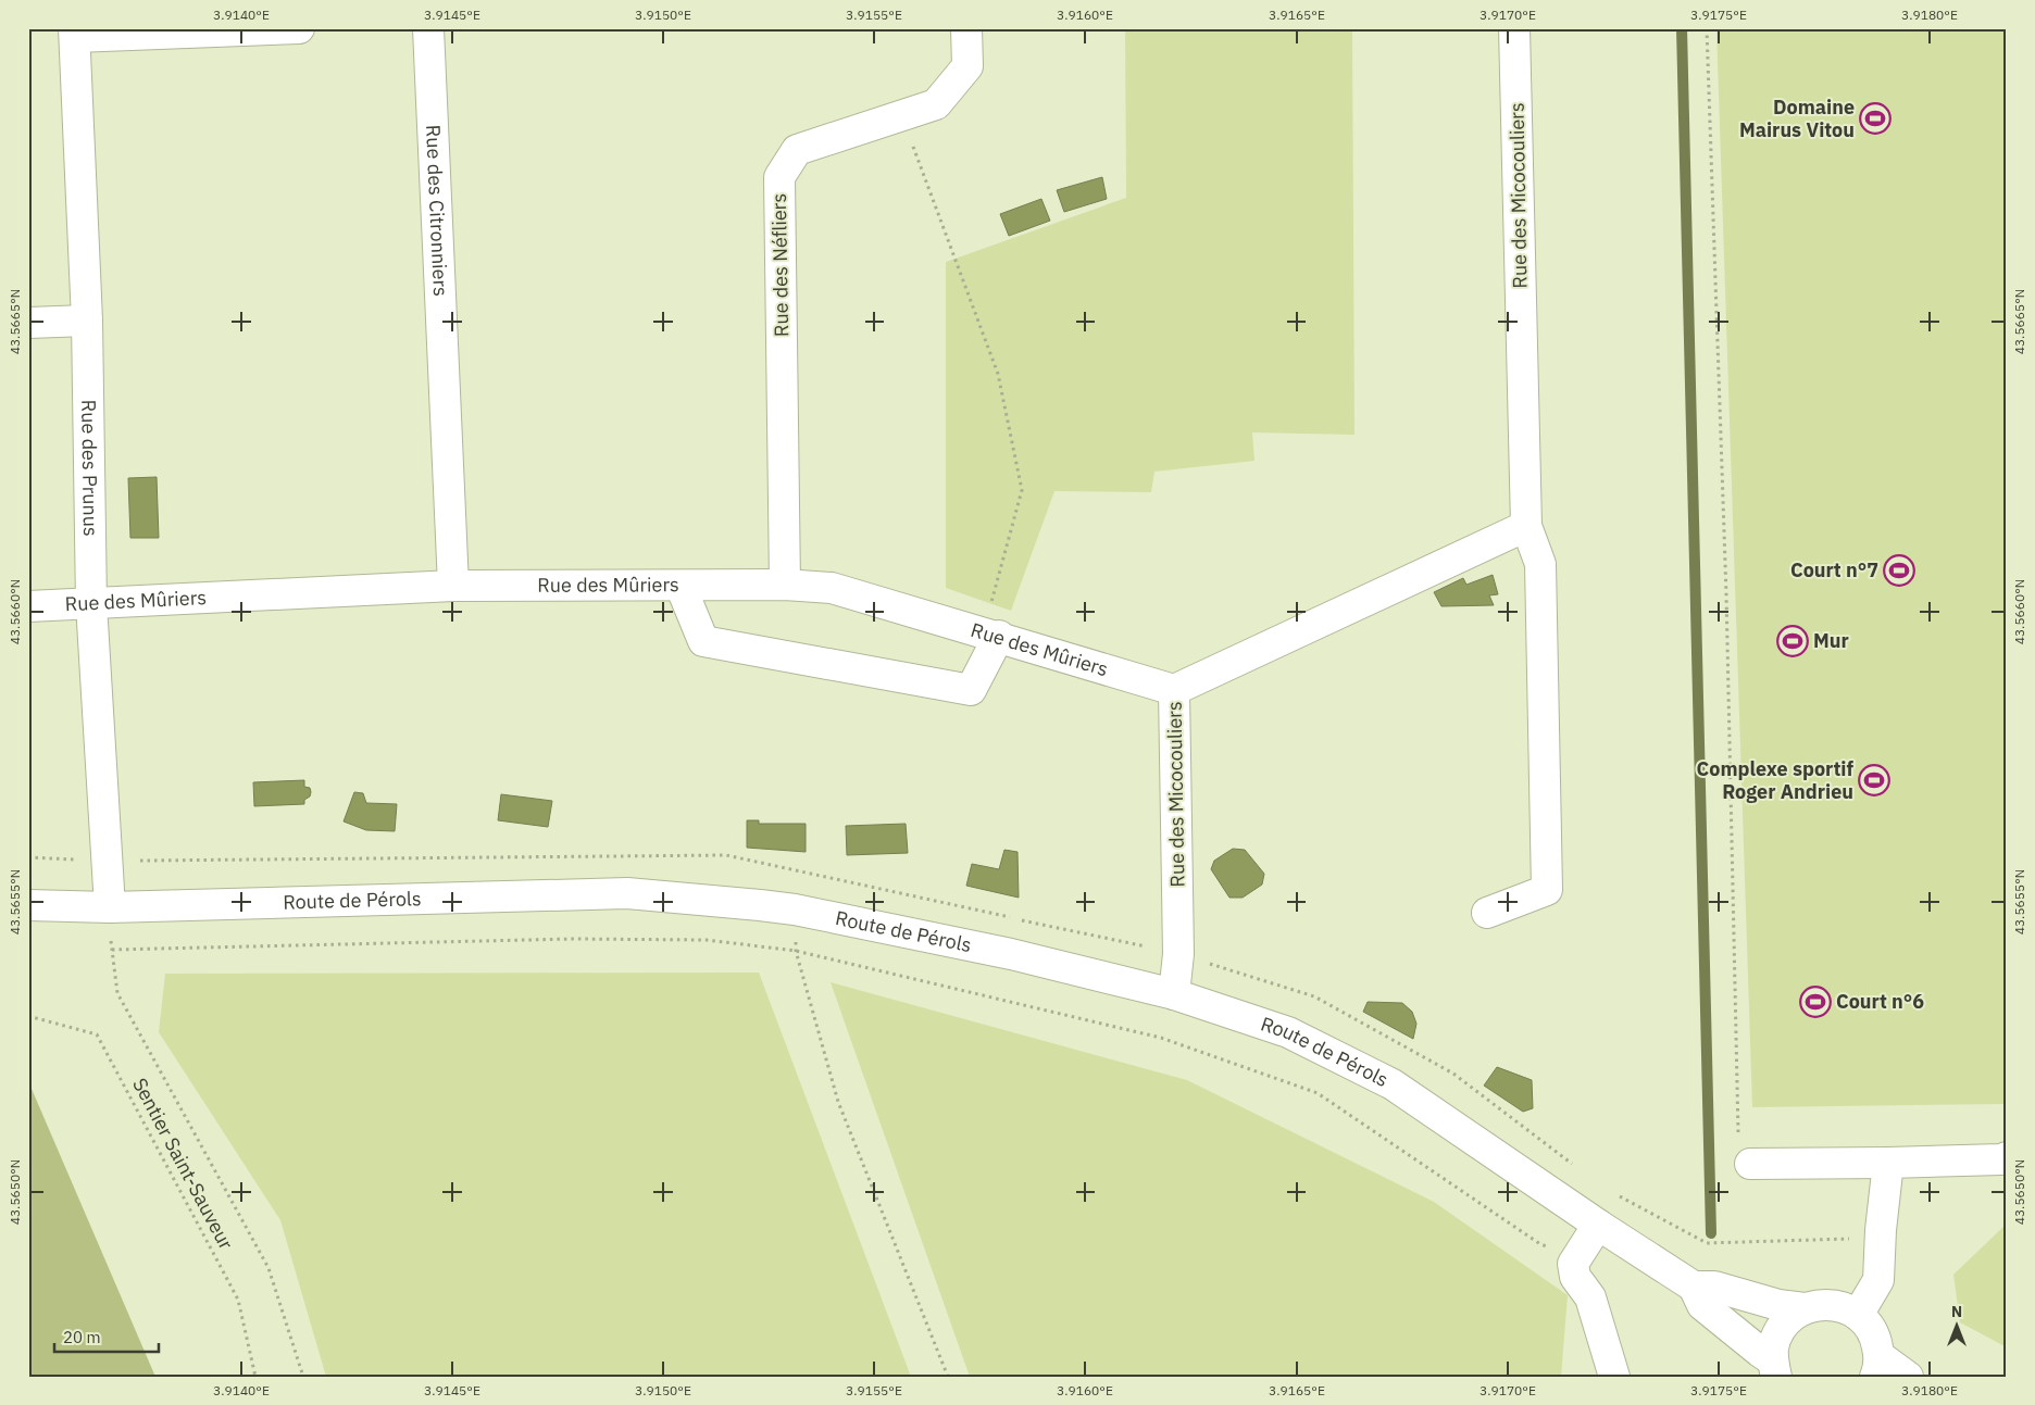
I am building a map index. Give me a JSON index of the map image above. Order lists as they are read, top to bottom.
{
  "streets": {
    "street": [
      "Rue des Micocouliers",
      "Rue des Citronniers",
      "Rue des Néfliers",
      "Rue des Prunus",
      "Rue des Mûriers",
      "Route de Pérols"
    ],
    "path": ["Sentier Saint-Sauveur"]
  },
  "crossings": [
    ["Rue des Micocouliers", "Rue des Mûriers"],
    ["Rue des Micocouliers", "Route de Pérols"],
    ["Rue des Citronniers", "Rue des Mûriers"],
    ["Rue des Néfliers", "Rue des Mûriers"],
    ["Rue des Prunus", "Rue des Mûriers"],
    ["Rue des Prunus", "Route de Pérols"]
  ],
  "places": {
    "sports": [
      "Domaine Mairus Vitou",
      "Court n°7",
      "Mur",
      "Complexe sportif Roger Andrieu",
      "Court n°6"
    ]
  },
  "scale_bar": "20 m",
  "north": "top",
  "coordinates": [
    "3.9140°E",
    "3.9145°E",
    "3.9150°E",
    "3.9155°E",
    "3.9160°E",
    "3.9165°E",
    "3.9170°E",
    "3.9175°E",
    "3.9180°E",
    "43.5665°N",
    "43.5660°N",
    "43.5655°N",
    "43.5650°N"
  ]
}
